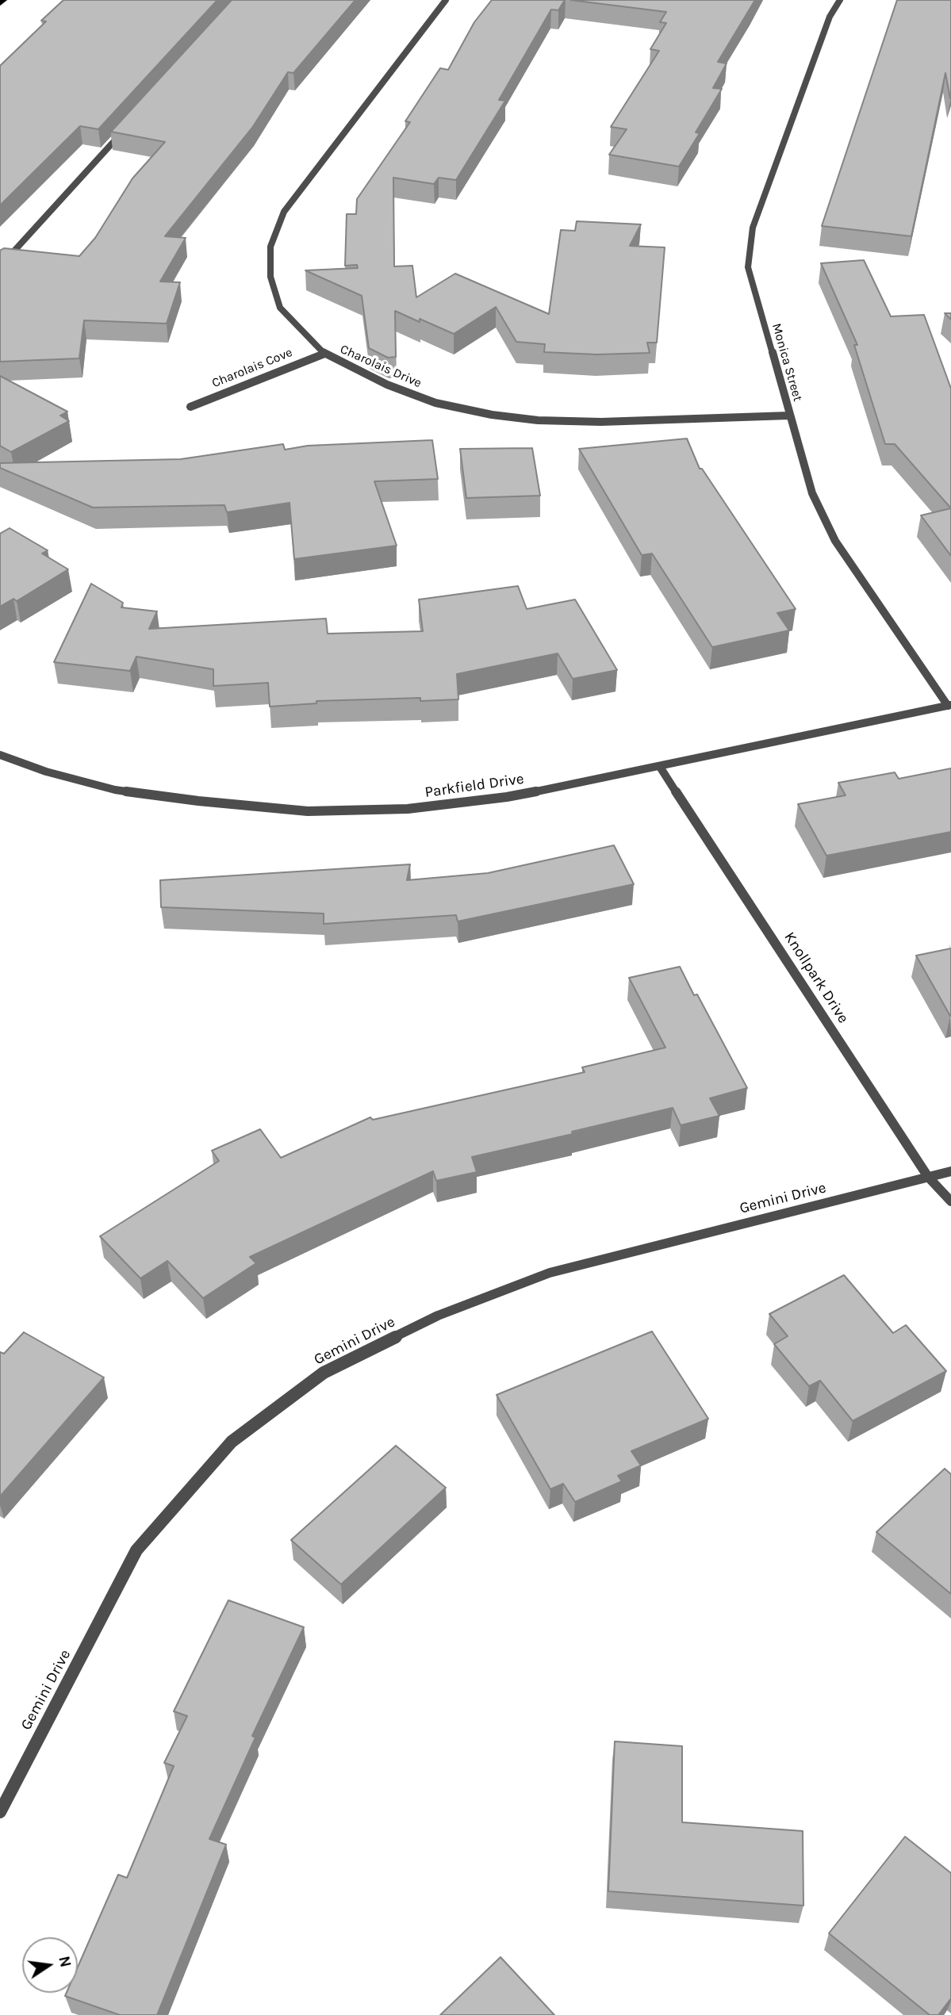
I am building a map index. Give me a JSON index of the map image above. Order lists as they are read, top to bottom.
{
  "streets": {
    "street": [
      "Monica Street",
      "Charolais Drive",
      "Charolais Cove",
      "Parkfield Drive",
      "Knollpark Drive",
      "Gemini Drive"
    ]
  },
  "crossings": [
    ["Monica Street", "Charolais Drive"],
    ["Monica Street", "Parkfield Drive"],
    ["Charolais Drive", "Charolais Cove"],
    ["Parkfield Drive", "Knollpark Drive"],
    ["Knollpark Drive", "Gemini Drive"]
  ],
  "north": "right"
}
